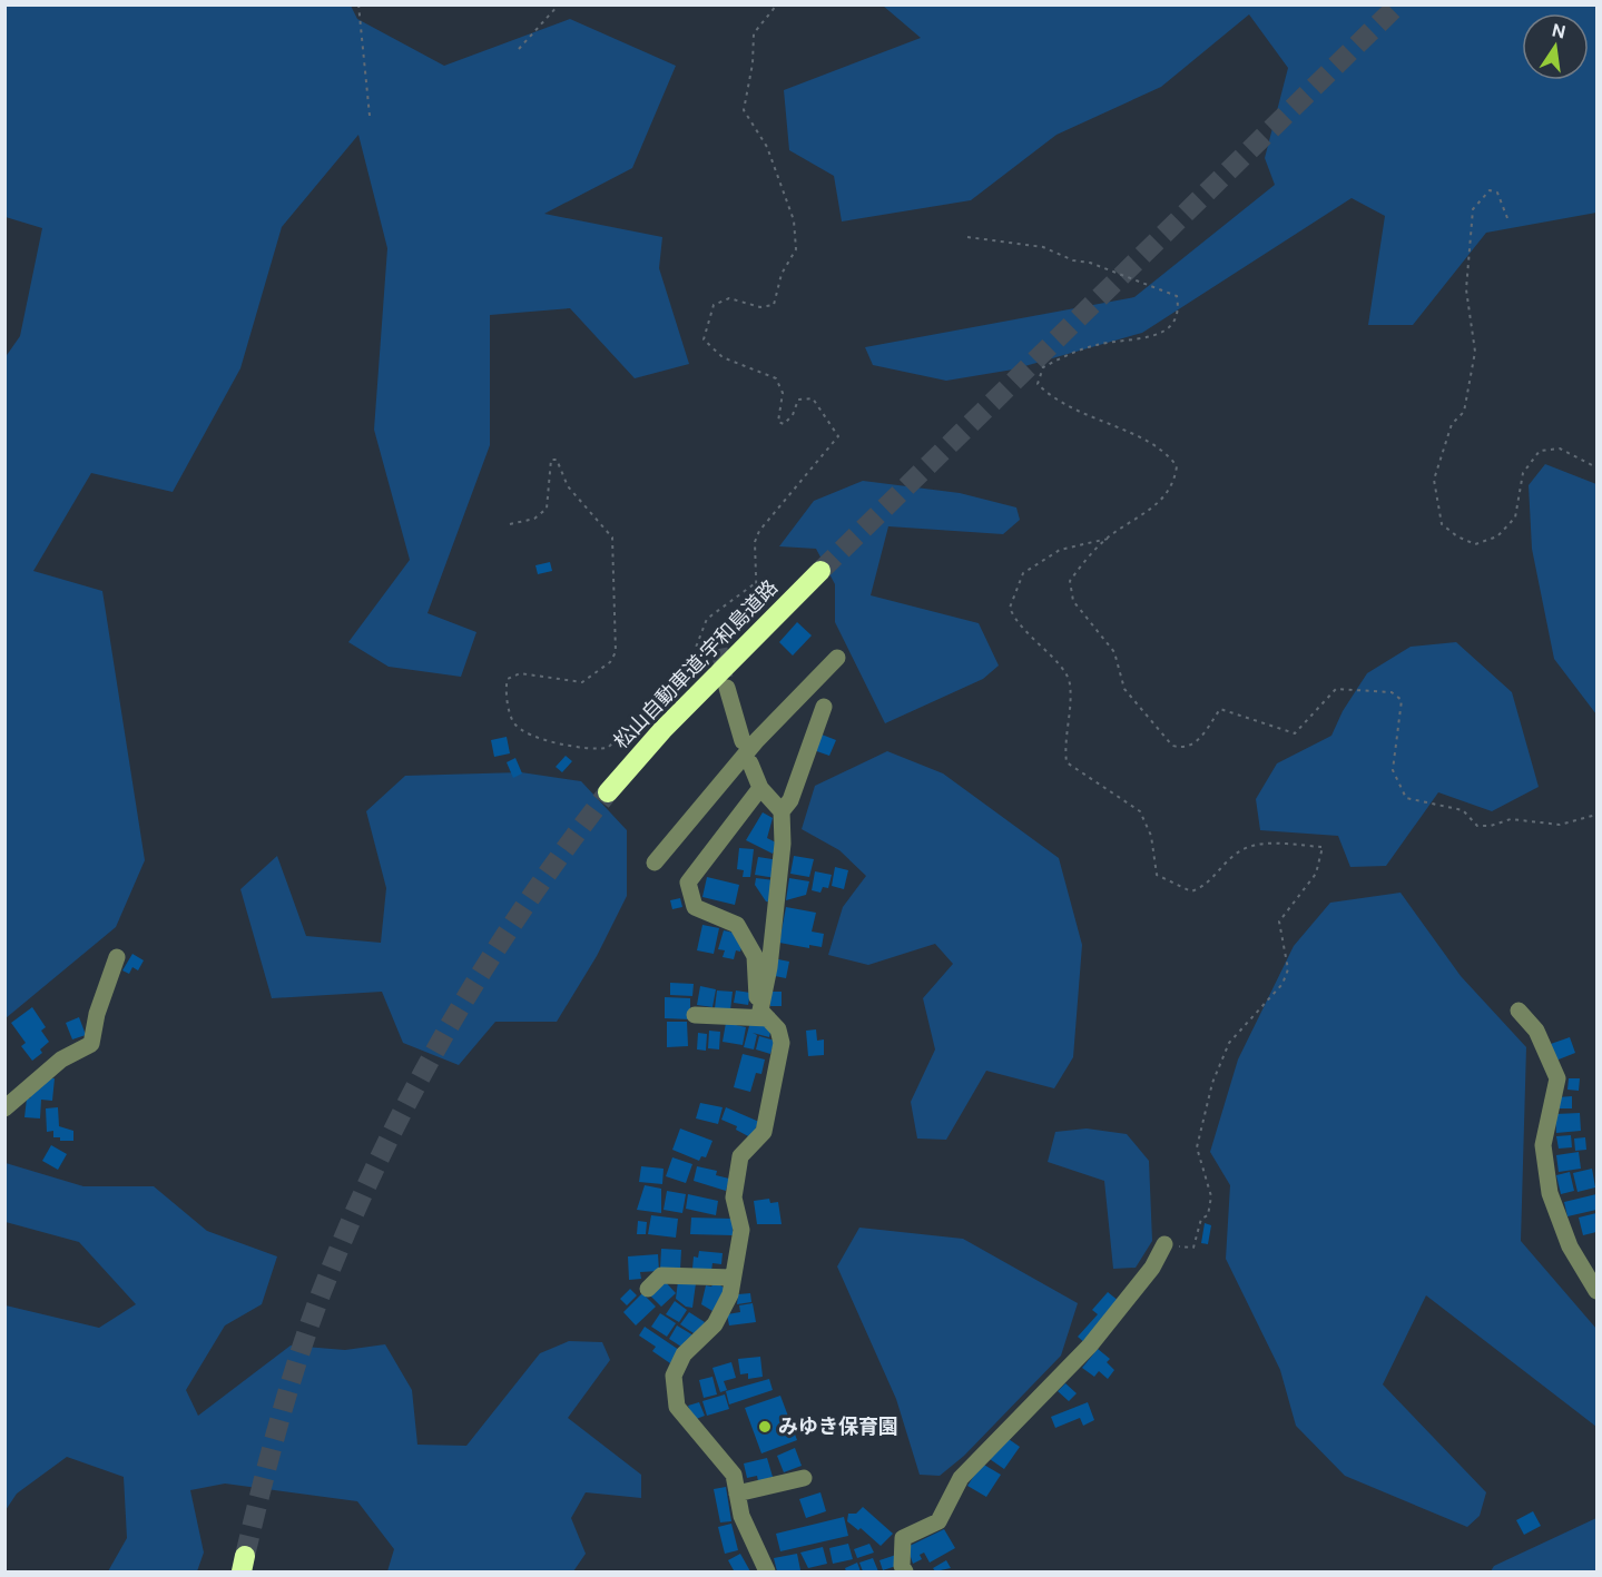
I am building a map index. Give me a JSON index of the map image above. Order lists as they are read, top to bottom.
{
  "streets": {
    "highway": ["松山自動車道;宇和島道路"]
  },
  "places": ["みゆき保育園"],
  "north": "top"
}
